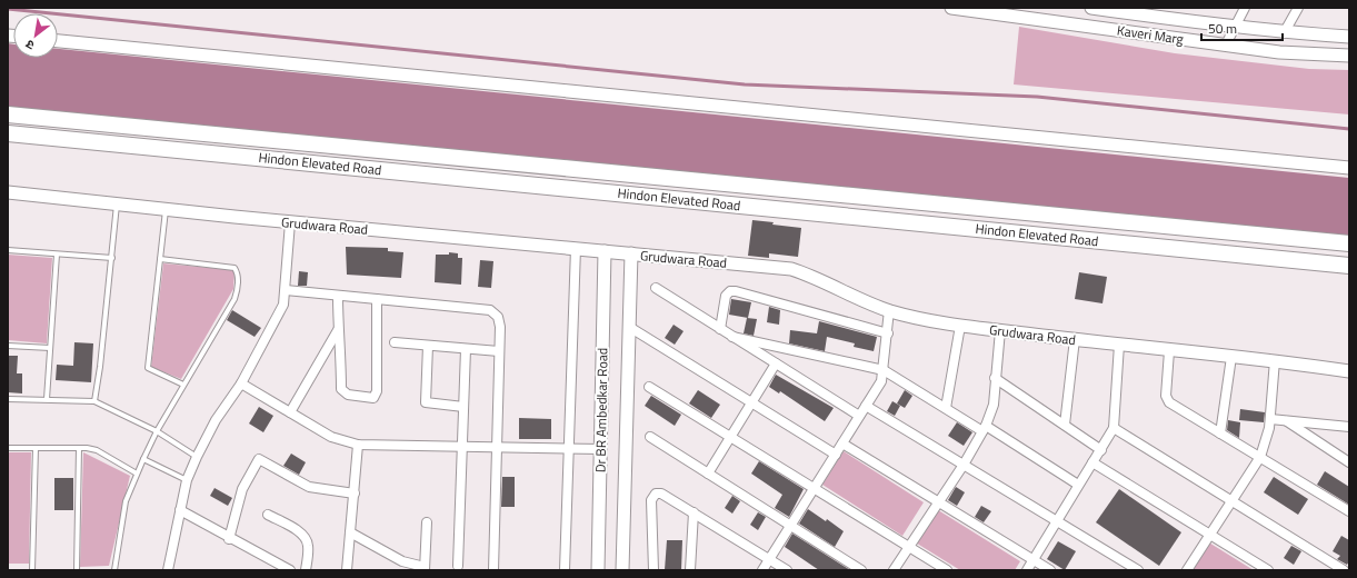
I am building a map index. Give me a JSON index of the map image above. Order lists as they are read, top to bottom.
{
  "streets": {
    "highway": ["Hindon Elevated Road"],
    "street": ["Kaveri Marg", "Grudwara Road", "Dr BR Ambedkar Road"]
  },
  "crossings": [
    ["Grudwara Road", "Dr BR Ambedkar Road"]
  ],
  "scale_bar": "50 m",
  "north": "bottom left"
}
